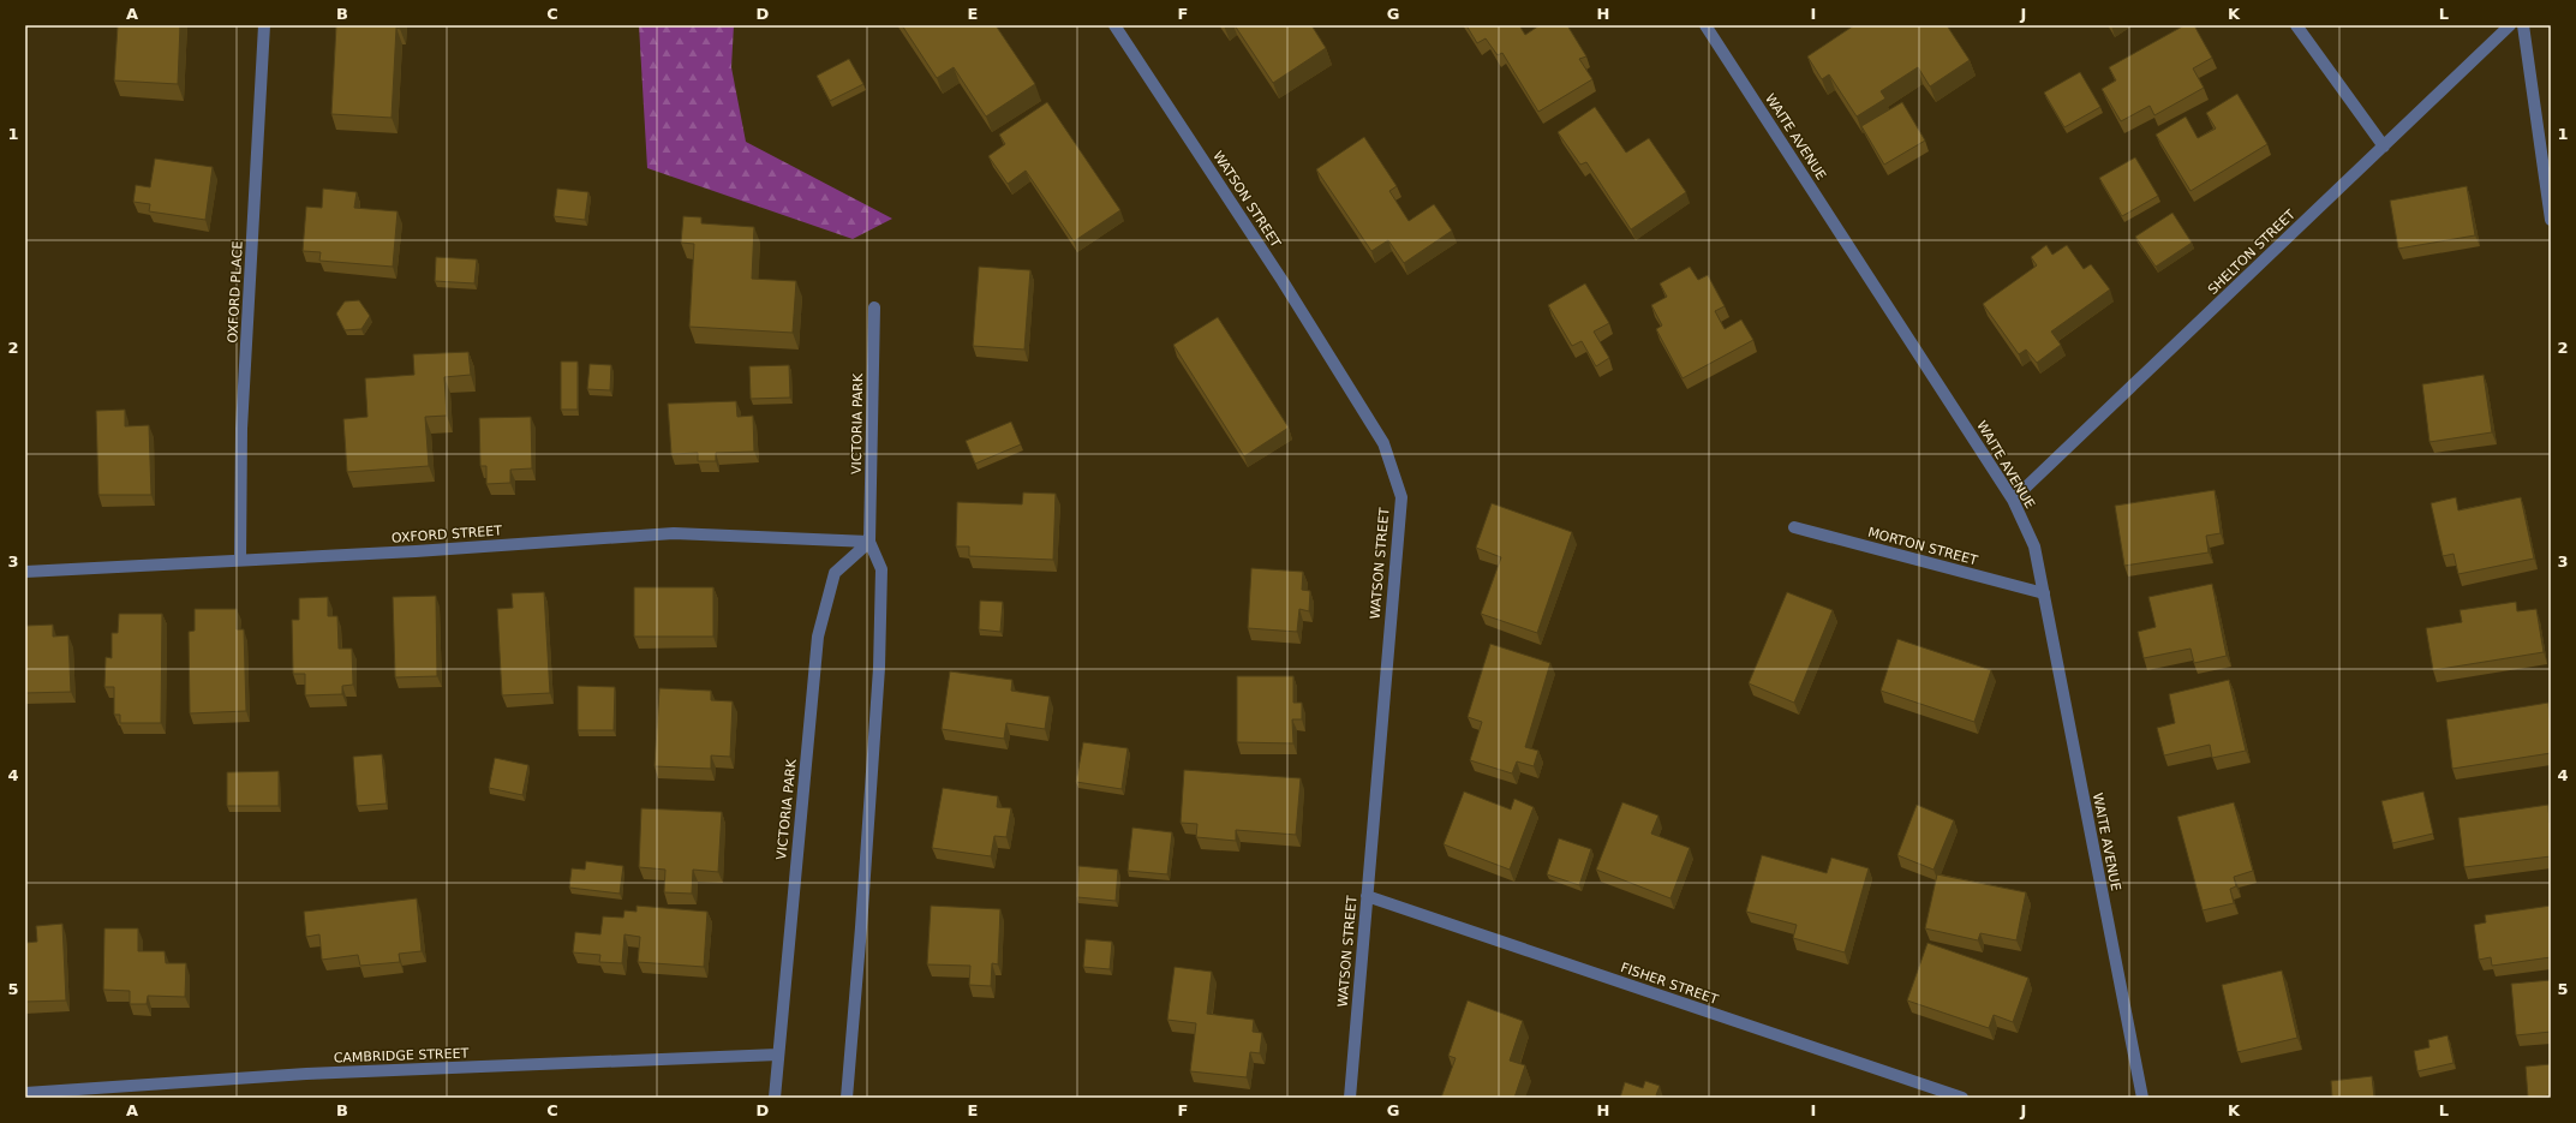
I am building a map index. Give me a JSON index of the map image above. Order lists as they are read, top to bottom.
{
  "streets": {
    "street": [
      "WAITE AVENUE",
      "WATSON STREET",
      "SHELTON STREET",
      "OXFORD PLACE",
      "VICTORIA PARK",
      "OXFORD STREET",
      "MORTON STREET",
      "FISHER STREET",
      "CAMBRIDGE STREET"
    ]
  },
  "crossings": [
    ["WAITE AVENUE", "SHELTON STREET"],
    ["WAITE AVENUE", "MORTON STREET"],
    ["WATSON STREET", "FISHER STREET"],
    ["OXFORD PLACE", "OXFORD STREET"],
    ["VICTORIA PARK", "OXFORD STREET"],
    ["VICTORIA PARK", "CAMBRIDGE STREET"]
  ],
  "grid": {
    "columns": [
      "A",
      "B",
      "C",
      "D",
      "E",
      "F",
      "G",
      "H",
      "I",
      "J",
      "K",
      "L"
    ],
    "rows": [
      "1",
      "2",
      "3",
      "4",
      "5"
    ]
  }
}
